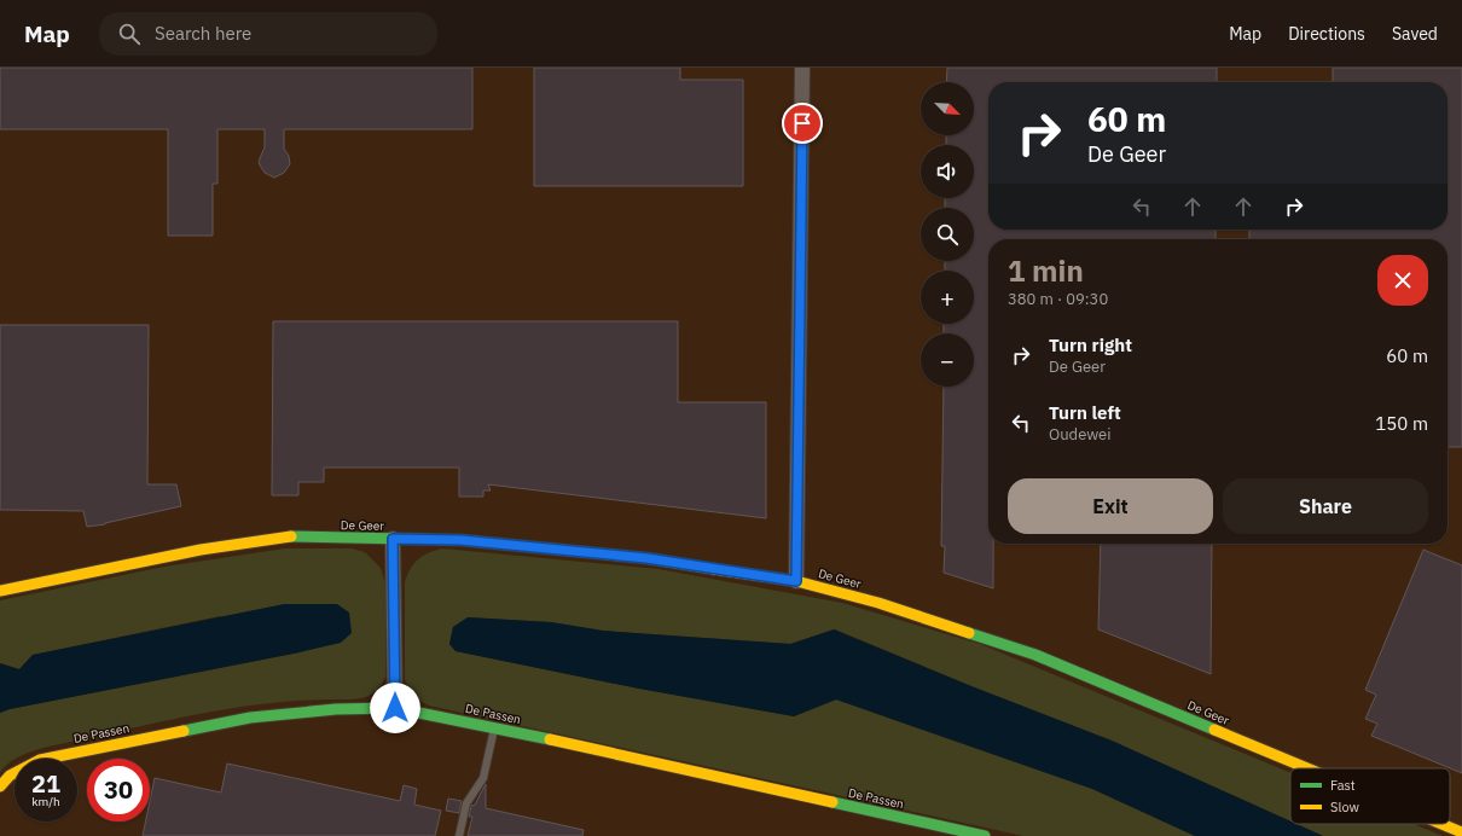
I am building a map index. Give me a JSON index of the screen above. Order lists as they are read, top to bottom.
{
  "streets": {
    "street": ["De Geer", "De Passen"]
  },
  "legend": ["Fast", "Slow"],
  "north": "bottom right",
  "page": {
    "header": "Map",
    "search": "Search here",
    "nav": ["Map", "Directions", "Saved"],
    "map_buttons": ["+", "−"],
    "turn": ["60 m", "De Geer"],
    "heading": ["1 min", "380 m · 09:30"],
    "list": [
      {
        "name": "Turn right",
        "note": "De Geer",
        "value": "60 m"
      },
      {
        "name": "Turn left",
        "note": "Oudewei",
        "value": "150 m"
      }
    ],
    "buttons": ["Exit", "Share"],
    "speed": "21 km/h",
    "limit": "30"
  }
}
